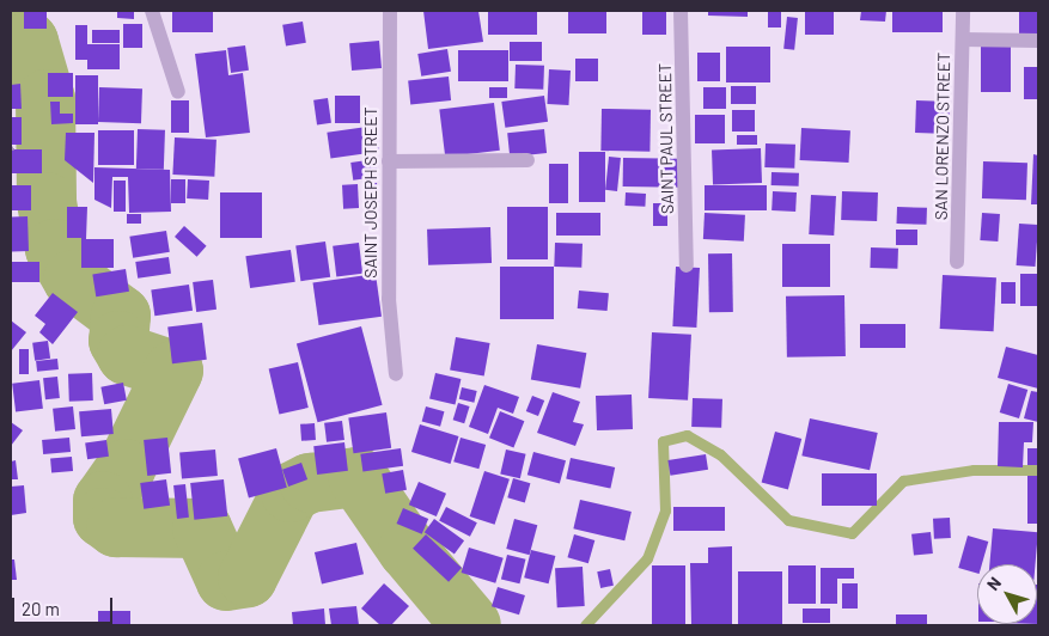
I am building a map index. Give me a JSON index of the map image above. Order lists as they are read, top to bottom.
{
  "streets": {
    "street": ["SAN LORENZO STREET", "SAINT PAUL STREET", "SAINT JOSEPH STREET"]
  },
  "scale_bar": "20 m",
  "north": "top left"
}
